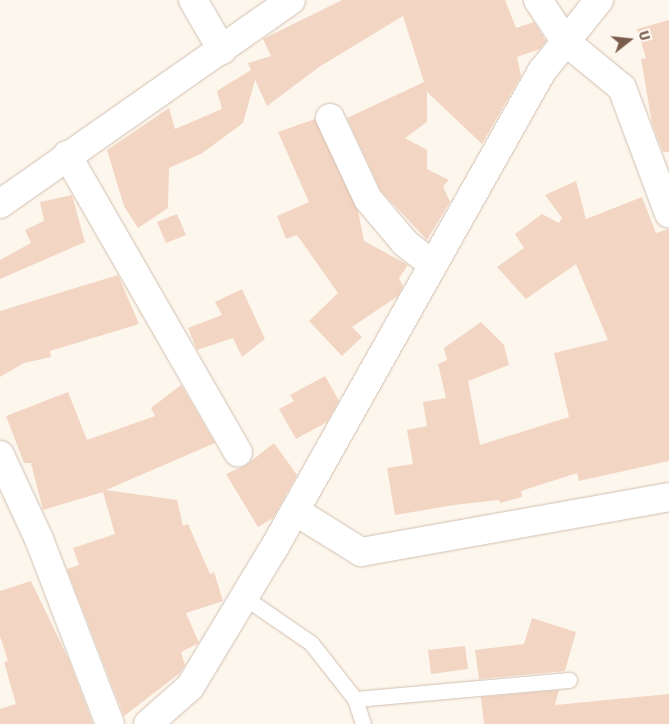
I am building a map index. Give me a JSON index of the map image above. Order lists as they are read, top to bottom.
{
  "north": "right"
}
